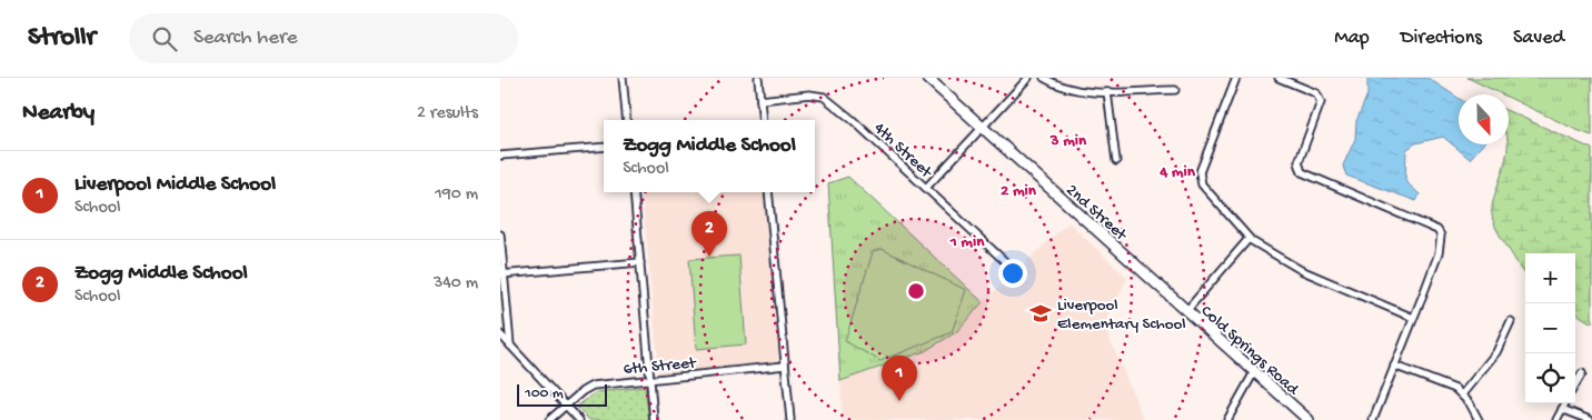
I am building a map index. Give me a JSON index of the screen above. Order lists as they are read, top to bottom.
{
  "streets": {
    "main road": ["2nd Street", "Cold Springs Road"],
    "street": ["4th Street", "6th Street"]
  },
  "crossings": [
    ["2nd Street", "Cold Springs Road"]
  ],
  "places": {
    "school or university": ["Liverpool Elementary School"]
  },
  "scale_bar": "100 m",
  "north": "bottom",
  "page": {
    "header": "Strollr",
    "search": "Search here",
    "nav": ["Map", "Directions", "Saved"],
    "heading": ["Nearby", "2 results"],
    "popup": ["Zogg Middle School", "School"],
    "list": [
      {
        "mark": "1",
        "name": "Liverpool Middle School",
        "note": "School",
        "value": "190 m"
      },
      {
        "mark": "2",
        "name": "Zogg Middle School",
        "note": "School",
        "value": "340 m"
      }
    ],
    "pins": ["2", "1"],
    "map_buttons": ["+", "−"],
    "scale": "100 m"
  },
  "rings": [
    "3 min",
    "4 min",
    "2 min",
    "1 min"
  ]
}
